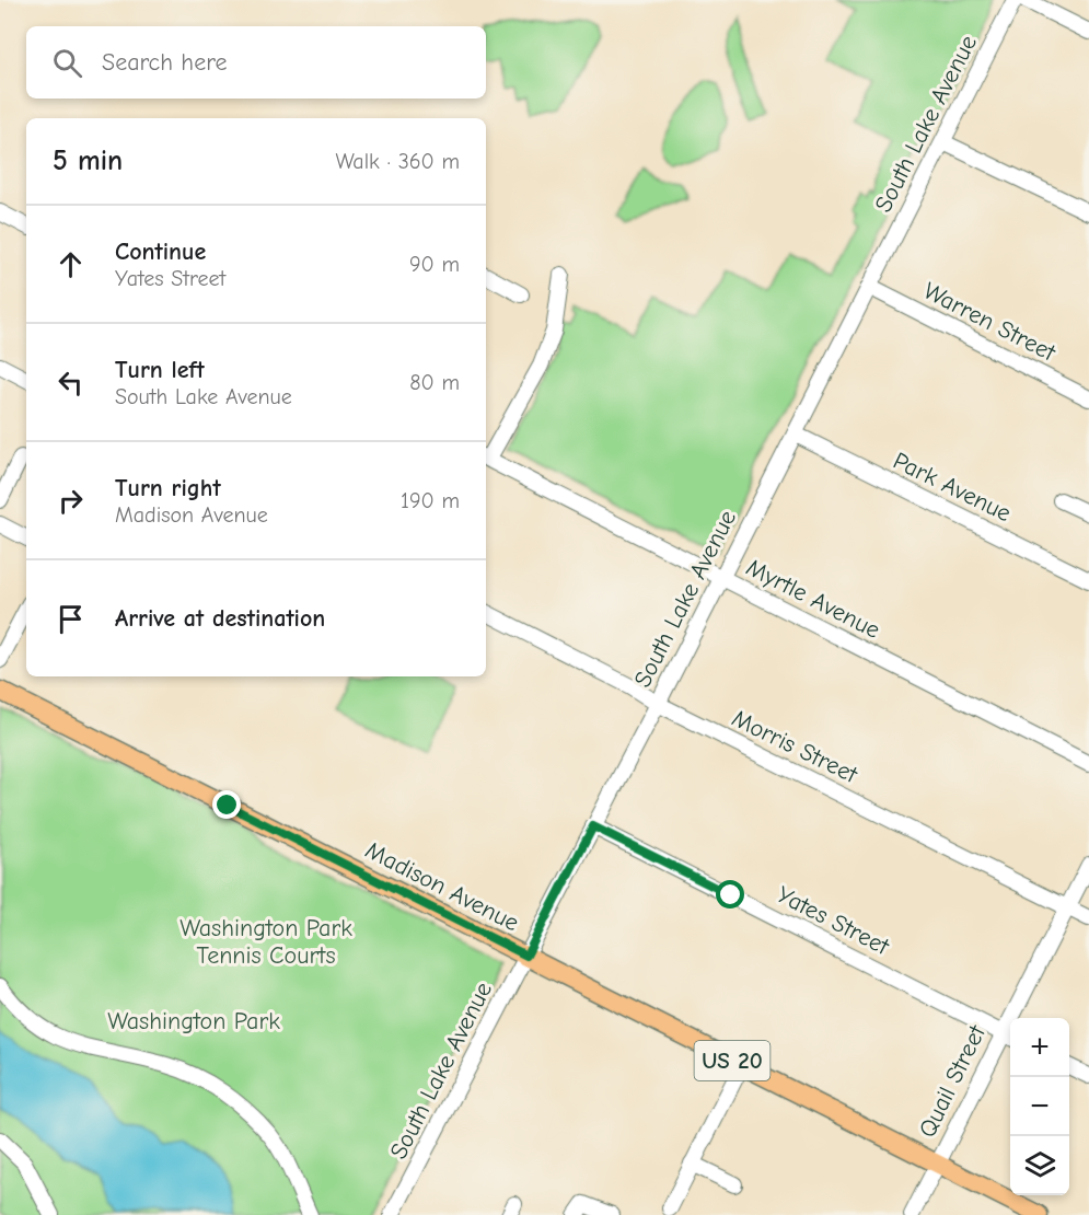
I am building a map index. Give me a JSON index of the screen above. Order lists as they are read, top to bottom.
{
  "streets": {
    "main road": ["Madison Avenue", "US 20"],
    "street": [
      "South Lake Avenue",
      "Warren Street",
      "Park Avenue",
      "Myrtle Avenue",
      "Morris Street",
      "Yates Street",
      "Quail Street"
    ]
  },
  "crossings": [
    ["South Lake Avenue", "Warren Street"],
    ["South Lake Avenue", "Park Avenue"],
    ["South Lake Avenue", "Myrtle Avenue"],
    ["South Lake Avenue", "Morris Street"],
    ["South Lake Avenue", "Madison Avenue"],
    ["South Lake Avenue", "Yates Street"],
    ["Morris Street", "Quail Street"],
    ["Madison Avenue", "Quail Street"],
    ["Yates Street", "Quail Street"]
  ],
  "parks": ["Washington Park Tennis Courts", "Washington Park"],
  "page": {
    "search": "Search here",
    "heading": ["5 min", "Walk · 360 m"],
    "list": [
      ["Continue", "Yates Street", "90 m"],
      ["Turn left", "South Lake Avenue", "80 m"],
      ["Turn right", "Madison Avenue", "190 m"],
      "Arrive at destination"
    ],
    "map_buttons": ["+", "−"]
  }
}
